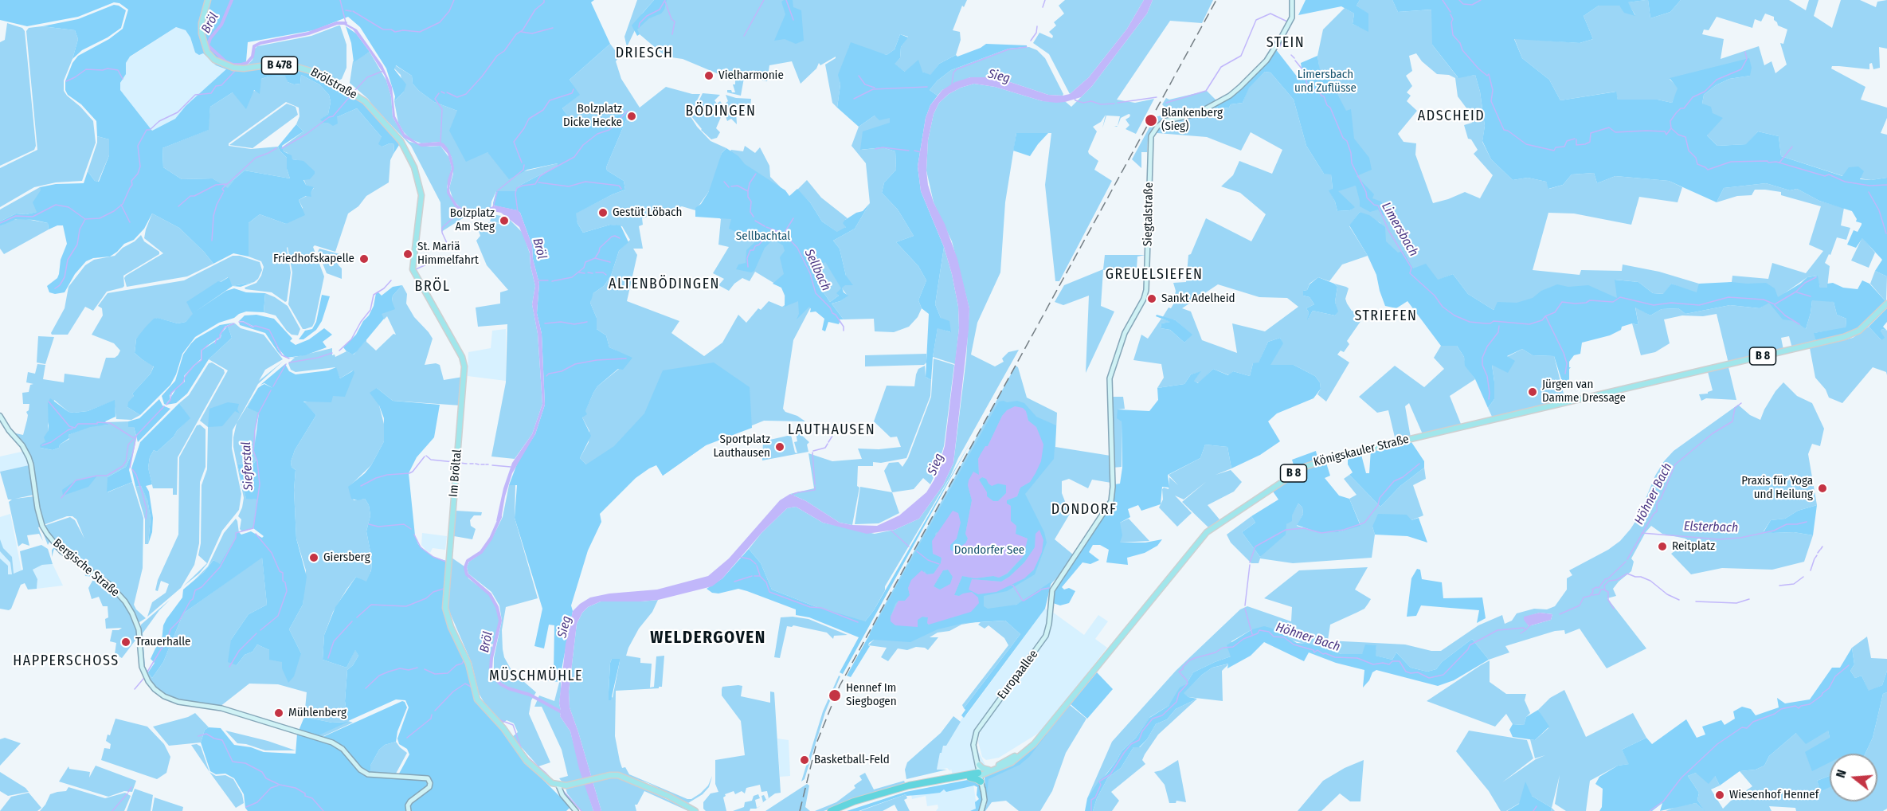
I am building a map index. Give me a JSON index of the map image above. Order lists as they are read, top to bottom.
{
  "streets": {
    "main road": [
      "B 478",
      "Brölstraße",
      "Siegtalstraße",
      "B 8",
      "Königskauler Straße",
      "Im Bröltal",
      "Bergische Straße",
      "Europaallee"
    ]
  },
  "crossings": [
    ["Brölstraße", "Im Bröltal"],
    ["Siegtalstraße", "Europaallee"],
    ["B 8", "Königskauler Straße"],
    ["B 8", "Europaallee"]
  ],
  "districts": [
    "STEIN",
    "DRIESCH",
    "BÖDINGEN",
    "ADSCHEID",
    "GREUELSIEFEN",
    "ALTENBÖDINGEN",
    "BRÖL",
    "STRIEFEN",
    "LAUTHAUSEN",
    "DONDORF",
    "WELDERGOVEN",
    "HAPPERSCHOSS",
    "MÜSCHMÜHLE"
  ],
  "water": [
    "Bröl",
    "Sieg",
    "Limersbach",
    "Sellbach",
    "Sieferstal",
    "Höhner Bach",
    "Elsterbach"
  ],
  "parks": ["Limersbach und Zuflüsse", "Sellbachtal", "Dondorfer See"],
  "places": [
    "Vielharmonie",
    "Bolzplatz Dicke Hecke",
    "Blankenberg (Sieg)",
    "Gestüt Löbach",
    "Bolzplatz Am Steg",
    "St. Mariä Himmelfahrt",
    "Friedhofskapelle",
    "Sankt Adelheid",
    "Jürgen van Damme Dressage",
    "Sportplatz Lauthausen",
    "Praxis für Yoga und Heilung",
    "Reitplatz",
    "Giersberg",
    "Trauerhalle",
    "Hennef Im Siegbogen",
    "Mühlenberg",
    "Basketball-Feld",
    "Wiesenhof Hennef"
  ],
  "north": "left"
}
